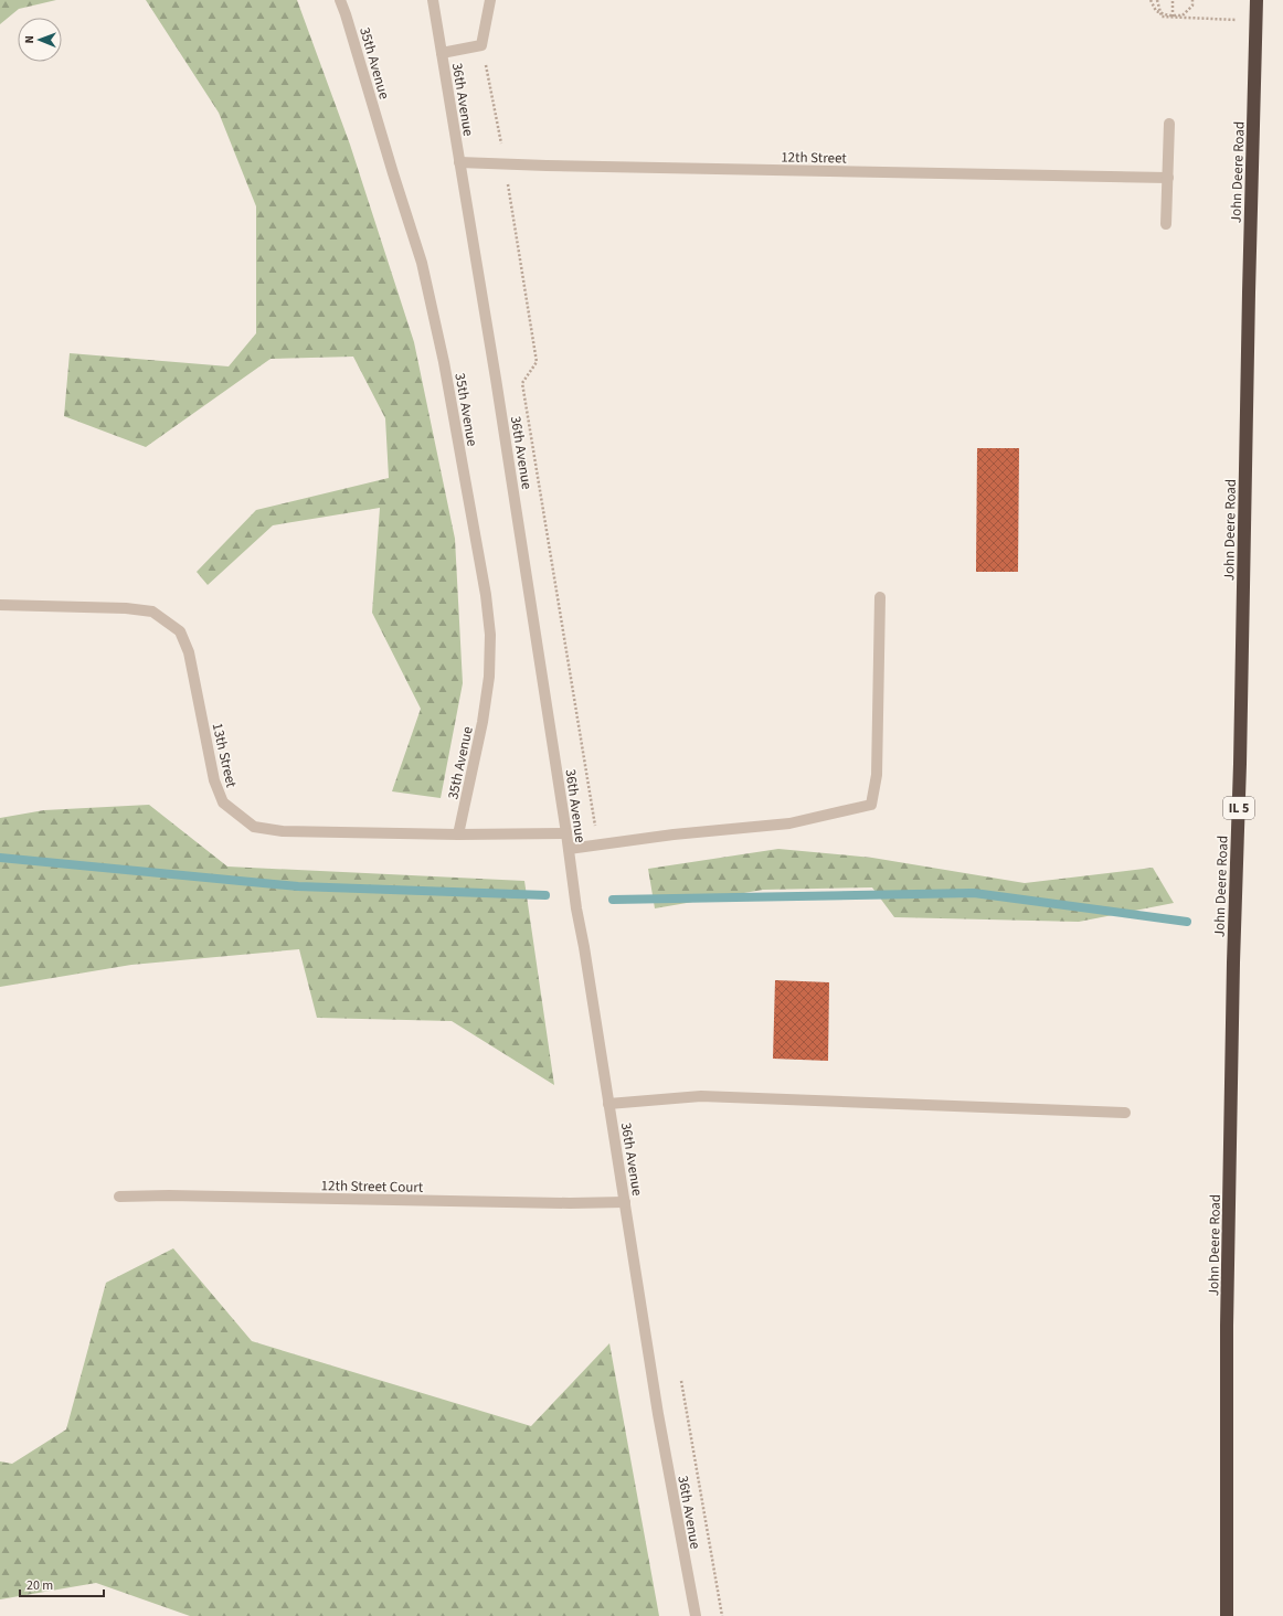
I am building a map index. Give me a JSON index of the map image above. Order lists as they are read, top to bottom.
{
  "streets": {
    "highway": ["John Deere Road", "IL 5"],
    "street": [
      "35th Avenue",
      "36th Avenue",
      "12th Street",
      "13th Street",
      "12th Street Court"
    ]
  },
  "crossings": [
    ["35th Avenue", "13th Street"],
    ["36th Avenue", "12th Street"],
    ["36th Avenue", "13th Street"],
    ["36th Avenue", "12th Street Court"]
  ],
  "scale_bar": "20 m",
  "north": "left"
}
